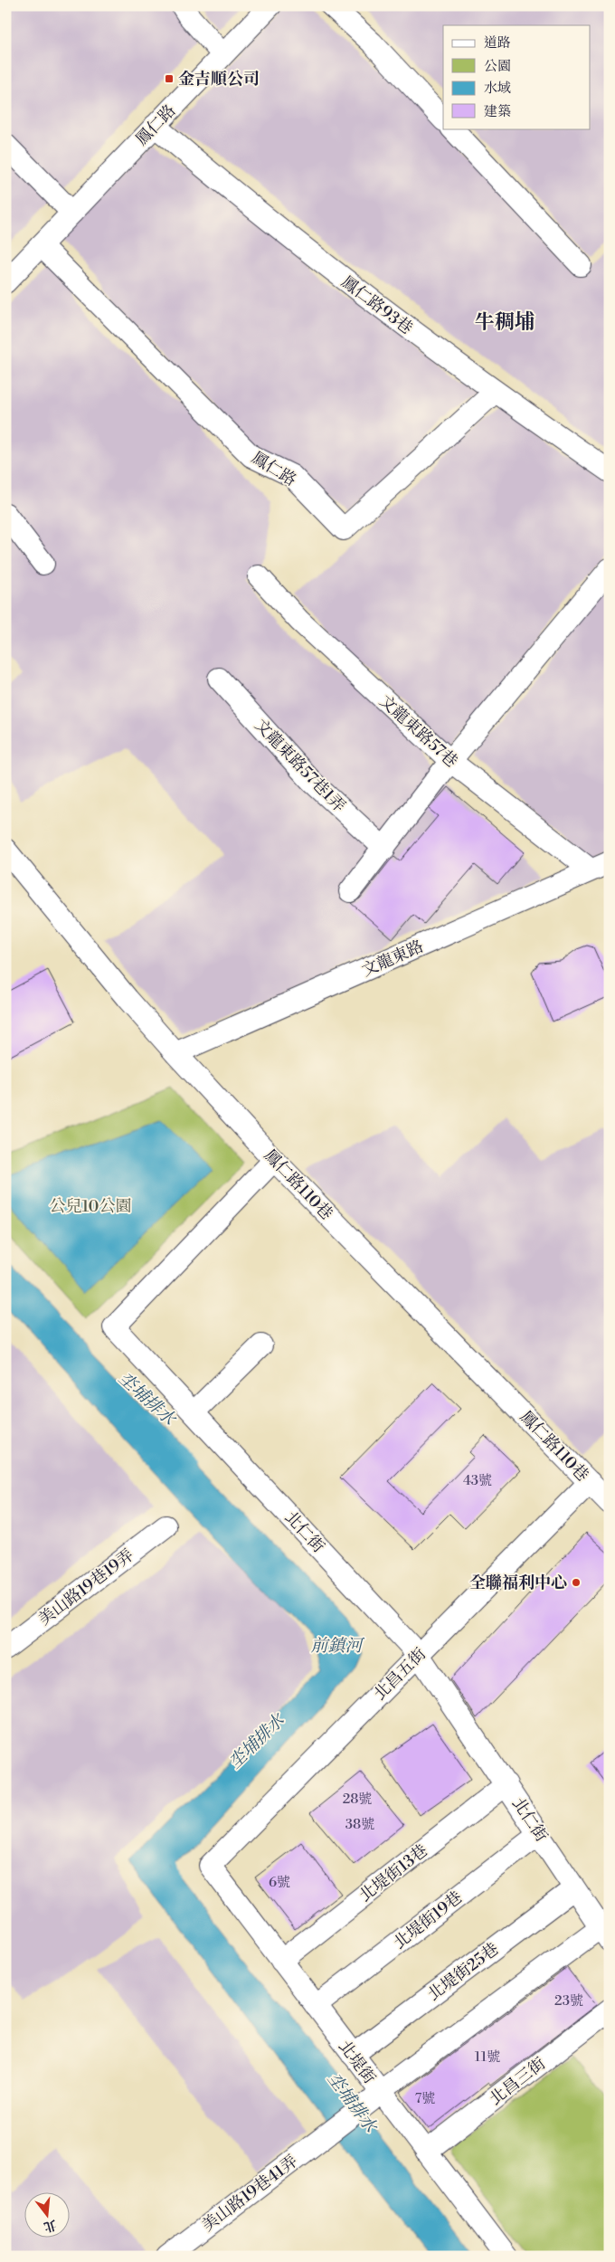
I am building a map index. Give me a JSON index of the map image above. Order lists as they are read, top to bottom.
{
  "streets": {
    "street": [
      "鳳仁路",
      "鳳仁路93巷",
      "文龍東路57巷",
      "文龍東路57巷1弄",
      "文龍東路",
      "鳳仁路110巷",
      "北仁街",
      "美山路19巷19弄",
      "北昌五街",
      "北堤街13巷",
      "北堤街19巷",
      "北堤街25巷",
      "北堤街",
      "北昌三街",
      "美山路19巷41弄"
    ]
  },
  "crossings": [
    ["鳳仁路", "鳳仁路93巷"],
    ["文龍東路57巷", "文龍東路"],
    ["文龍東路", "鳳仁路110巷"],
    ["鳳仁路110巷", "北仁街"],
    ["鳳仁路110巷", "北昌五街"],
    ["北仁街", "北昌五街"],
    ["北仁街", "北堤街13巷"],
    ["北仁街", "北堤街19巷"],
    ["北仁街", "北堤街25巷"],
    ["北仁街", "美山路19巷41弄"],
    ["北昌五街", "北堤街"],
    ["北堤街13巷", "北堤街"],
    ["北堤街19巷", "北堤街"],
    ["北堤街25巷", "北堤街"],
    ["北堤街", "北昌三街"],
    ["北堤街", "美山路19巷41弄"]
  ],
  "districts": ["牛稠埔"],
  "water": ["坔埔排水", "前鎮河"],
  "parks": ["公兒10公園"],
  "places": {
    "transit": ["金吉順公司"],
    "other": ["全聯福利中心"]
  },
  "house_numbers": [
    "43號",
    "28號",
    "38號",
    "6號",
    "23號",
    "11號",
    "7號"
  ],
  "legend": [
    "道路",
    "公園",
    "水域",
    "建築"
  ],
  "north": "bottom"
}
